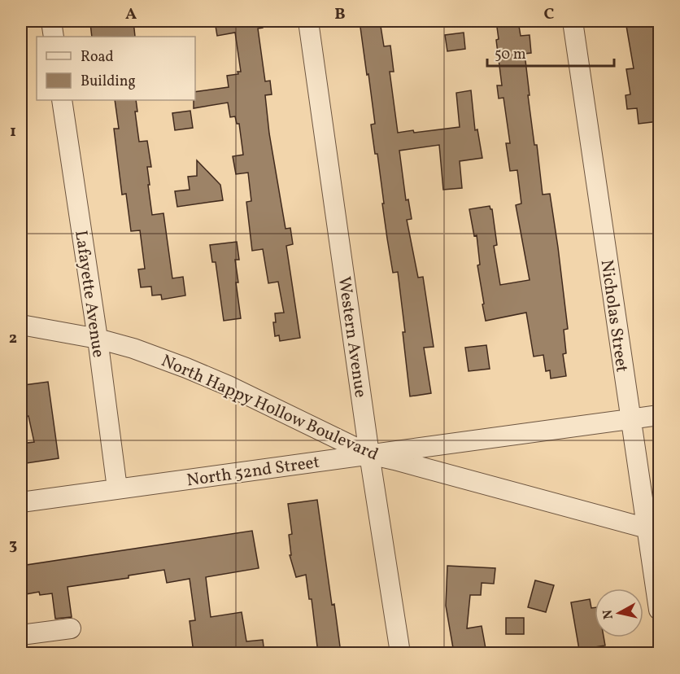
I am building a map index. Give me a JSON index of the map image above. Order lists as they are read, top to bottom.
{
  "streets": {
    "street": [
      "Lafayette Avenue",
      "Nicholas Street",
      "Western Avenue",
      "North Happy Hollow Boulevard",
      "North 52nd Street"
    ]
  },
  "crossings": [
    ["Lafayette Avenue", "North Happy Hollow Boulevard"],
    ["Lafayette Avenue", "North 52nd Street"],
    ["Nicholas Street", "North Happy Hollow Boulevard"],
    ["Nicholas Street", "North 52nd Street"],
    ["Western Avenue", "North Happy Hollow Boulevard"],
    ["Western Avenue", "North 52nd Street"],
    ["North Happy Hollow Boulevard", "North 52nd Street"]
  ],
  "legend": ["Road", "Building"],
  "scale_bar": "50 m",
  "north": "left",
  "grid": {
    "columns": ["A", "B", "C"],
    "rows": ["1", "2", "3"]
  }
}
